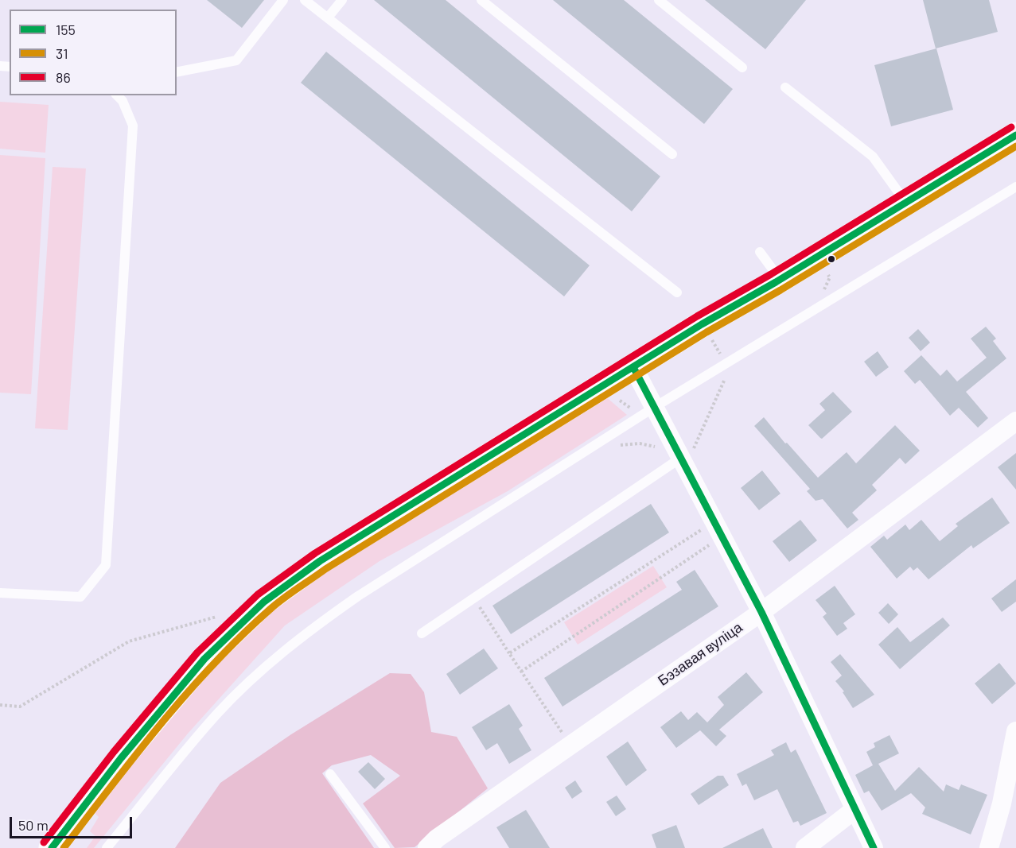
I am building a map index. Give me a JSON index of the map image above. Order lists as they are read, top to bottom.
{
  "streets": {
    "street": ["Бэзавая вуліца"]
  },
  "lines": ["transit line 86", "transit line 155", "transit line 31"],
  "legend": ["155", "31", "86"],
  "scale_bar": "50 m"
}
